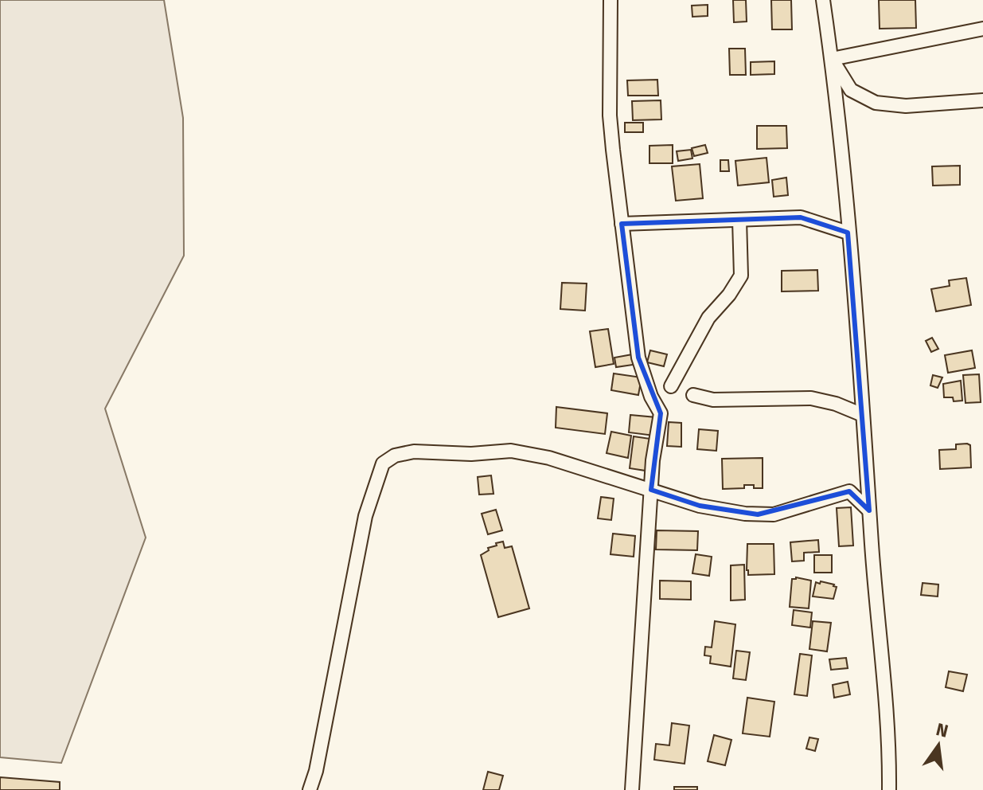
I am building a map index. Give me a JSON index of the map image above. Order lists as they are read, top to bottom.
{
  "north": "top"
}
